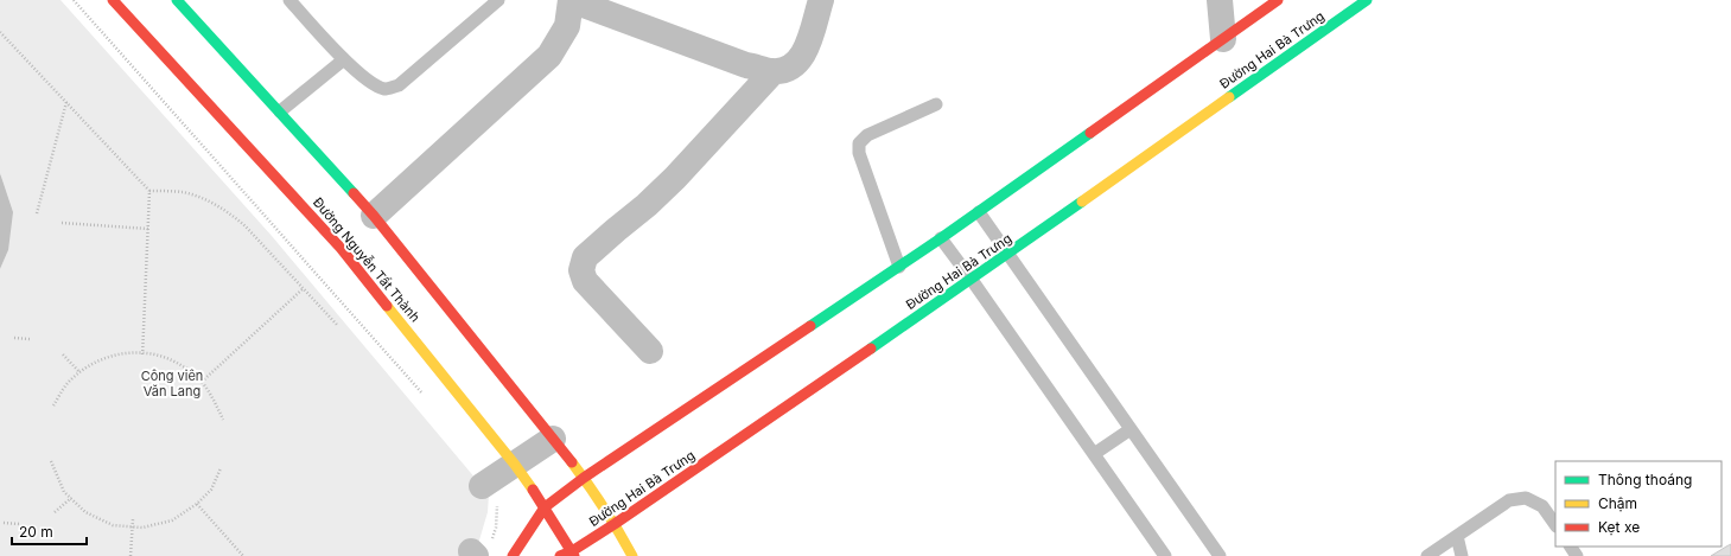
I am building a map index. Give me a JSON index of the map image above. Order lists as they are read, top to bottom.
{
  "streets": {
    "street": ["Đường Hai Bà Trưng", "Đường Nguyễn Tất Thành"]
  },
  "crossings": [
    ["Đường Hai Bà Trưng", "Đường Nguyễn Tất Thành"]
  ],
  "parks": ["Công viên Văn Lang"],
  "legend": ["Thông thoáng", "Chậm", "Kẹt xe"],
  "scale_bar": "20 m"
}
